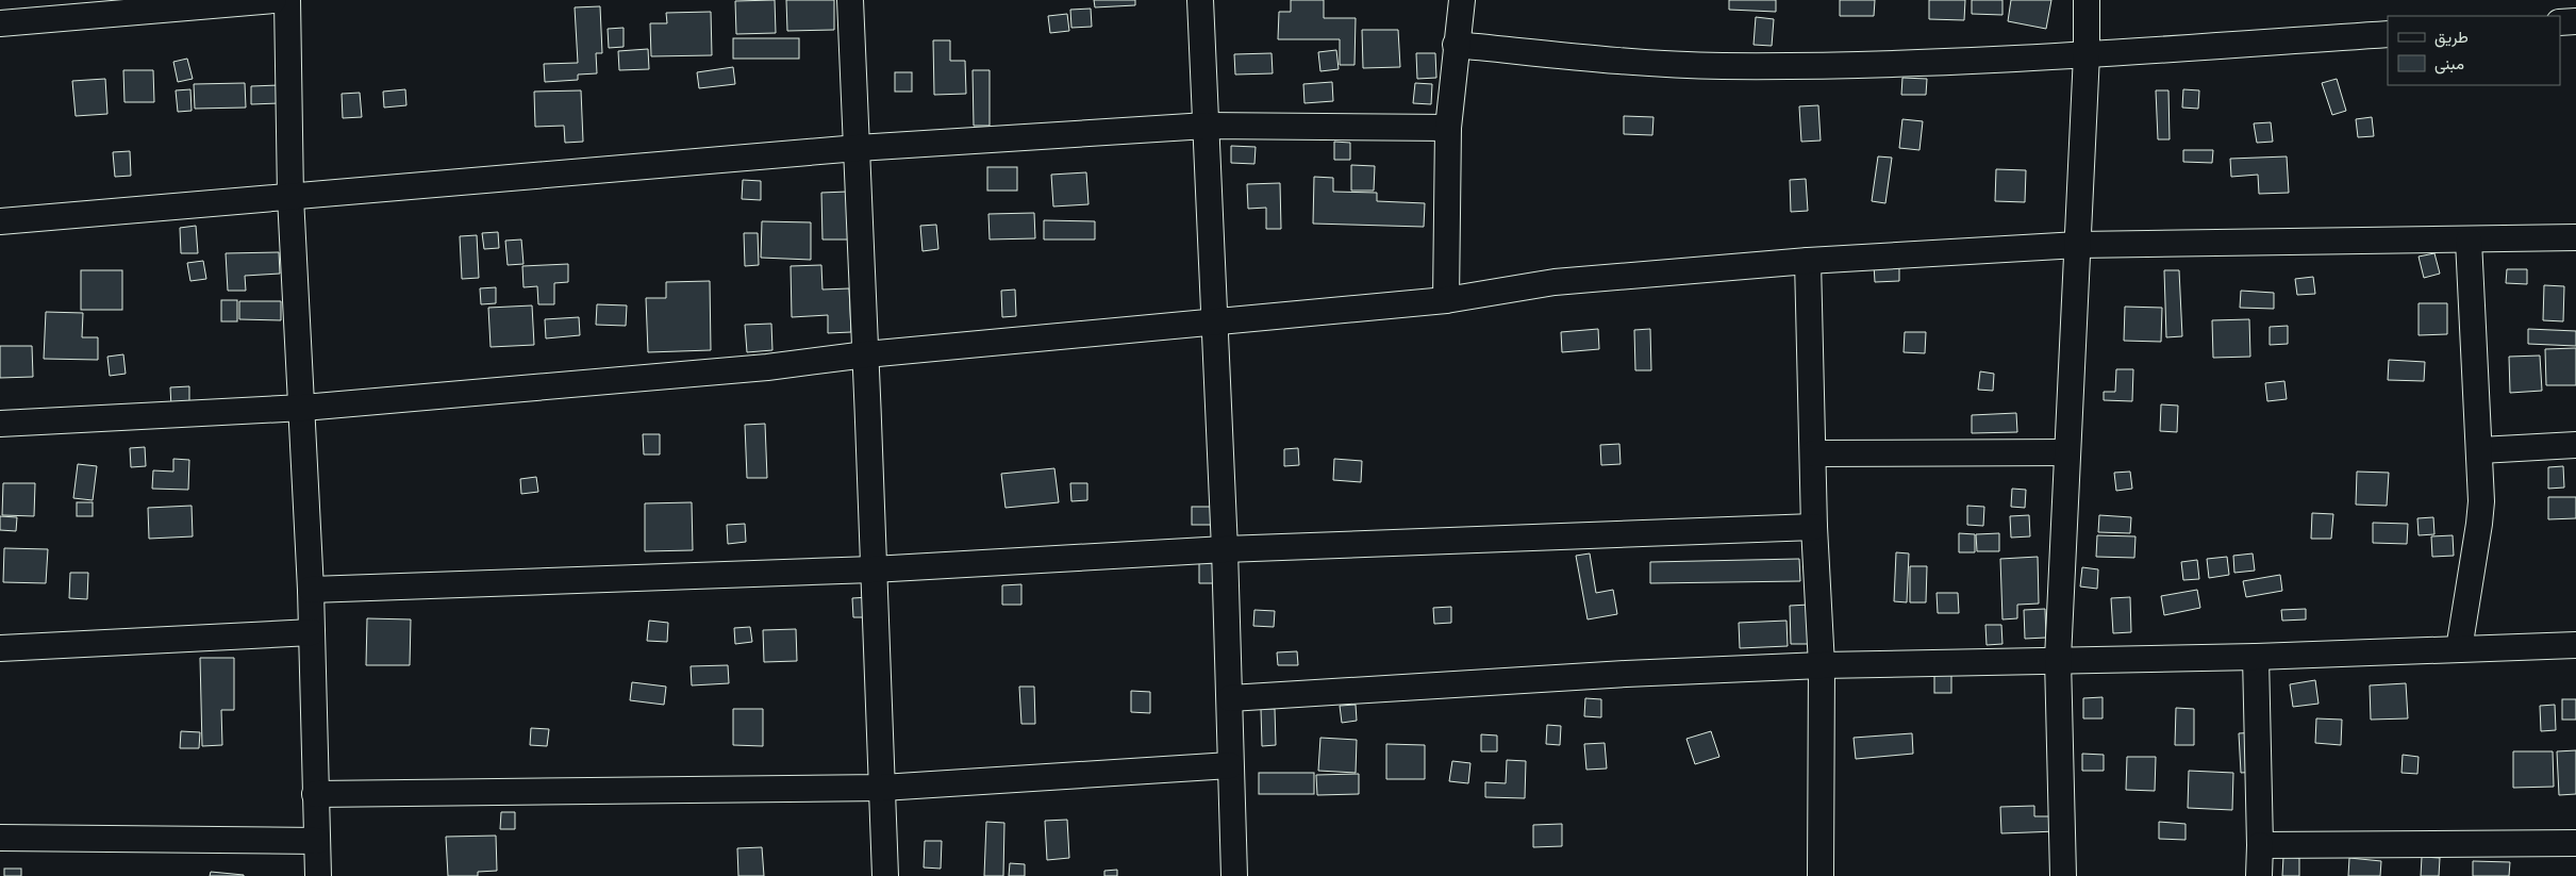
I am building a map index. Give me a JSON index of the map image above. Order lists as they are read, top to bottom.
{
  "legend": ["طريق", "مبنى"]
}
